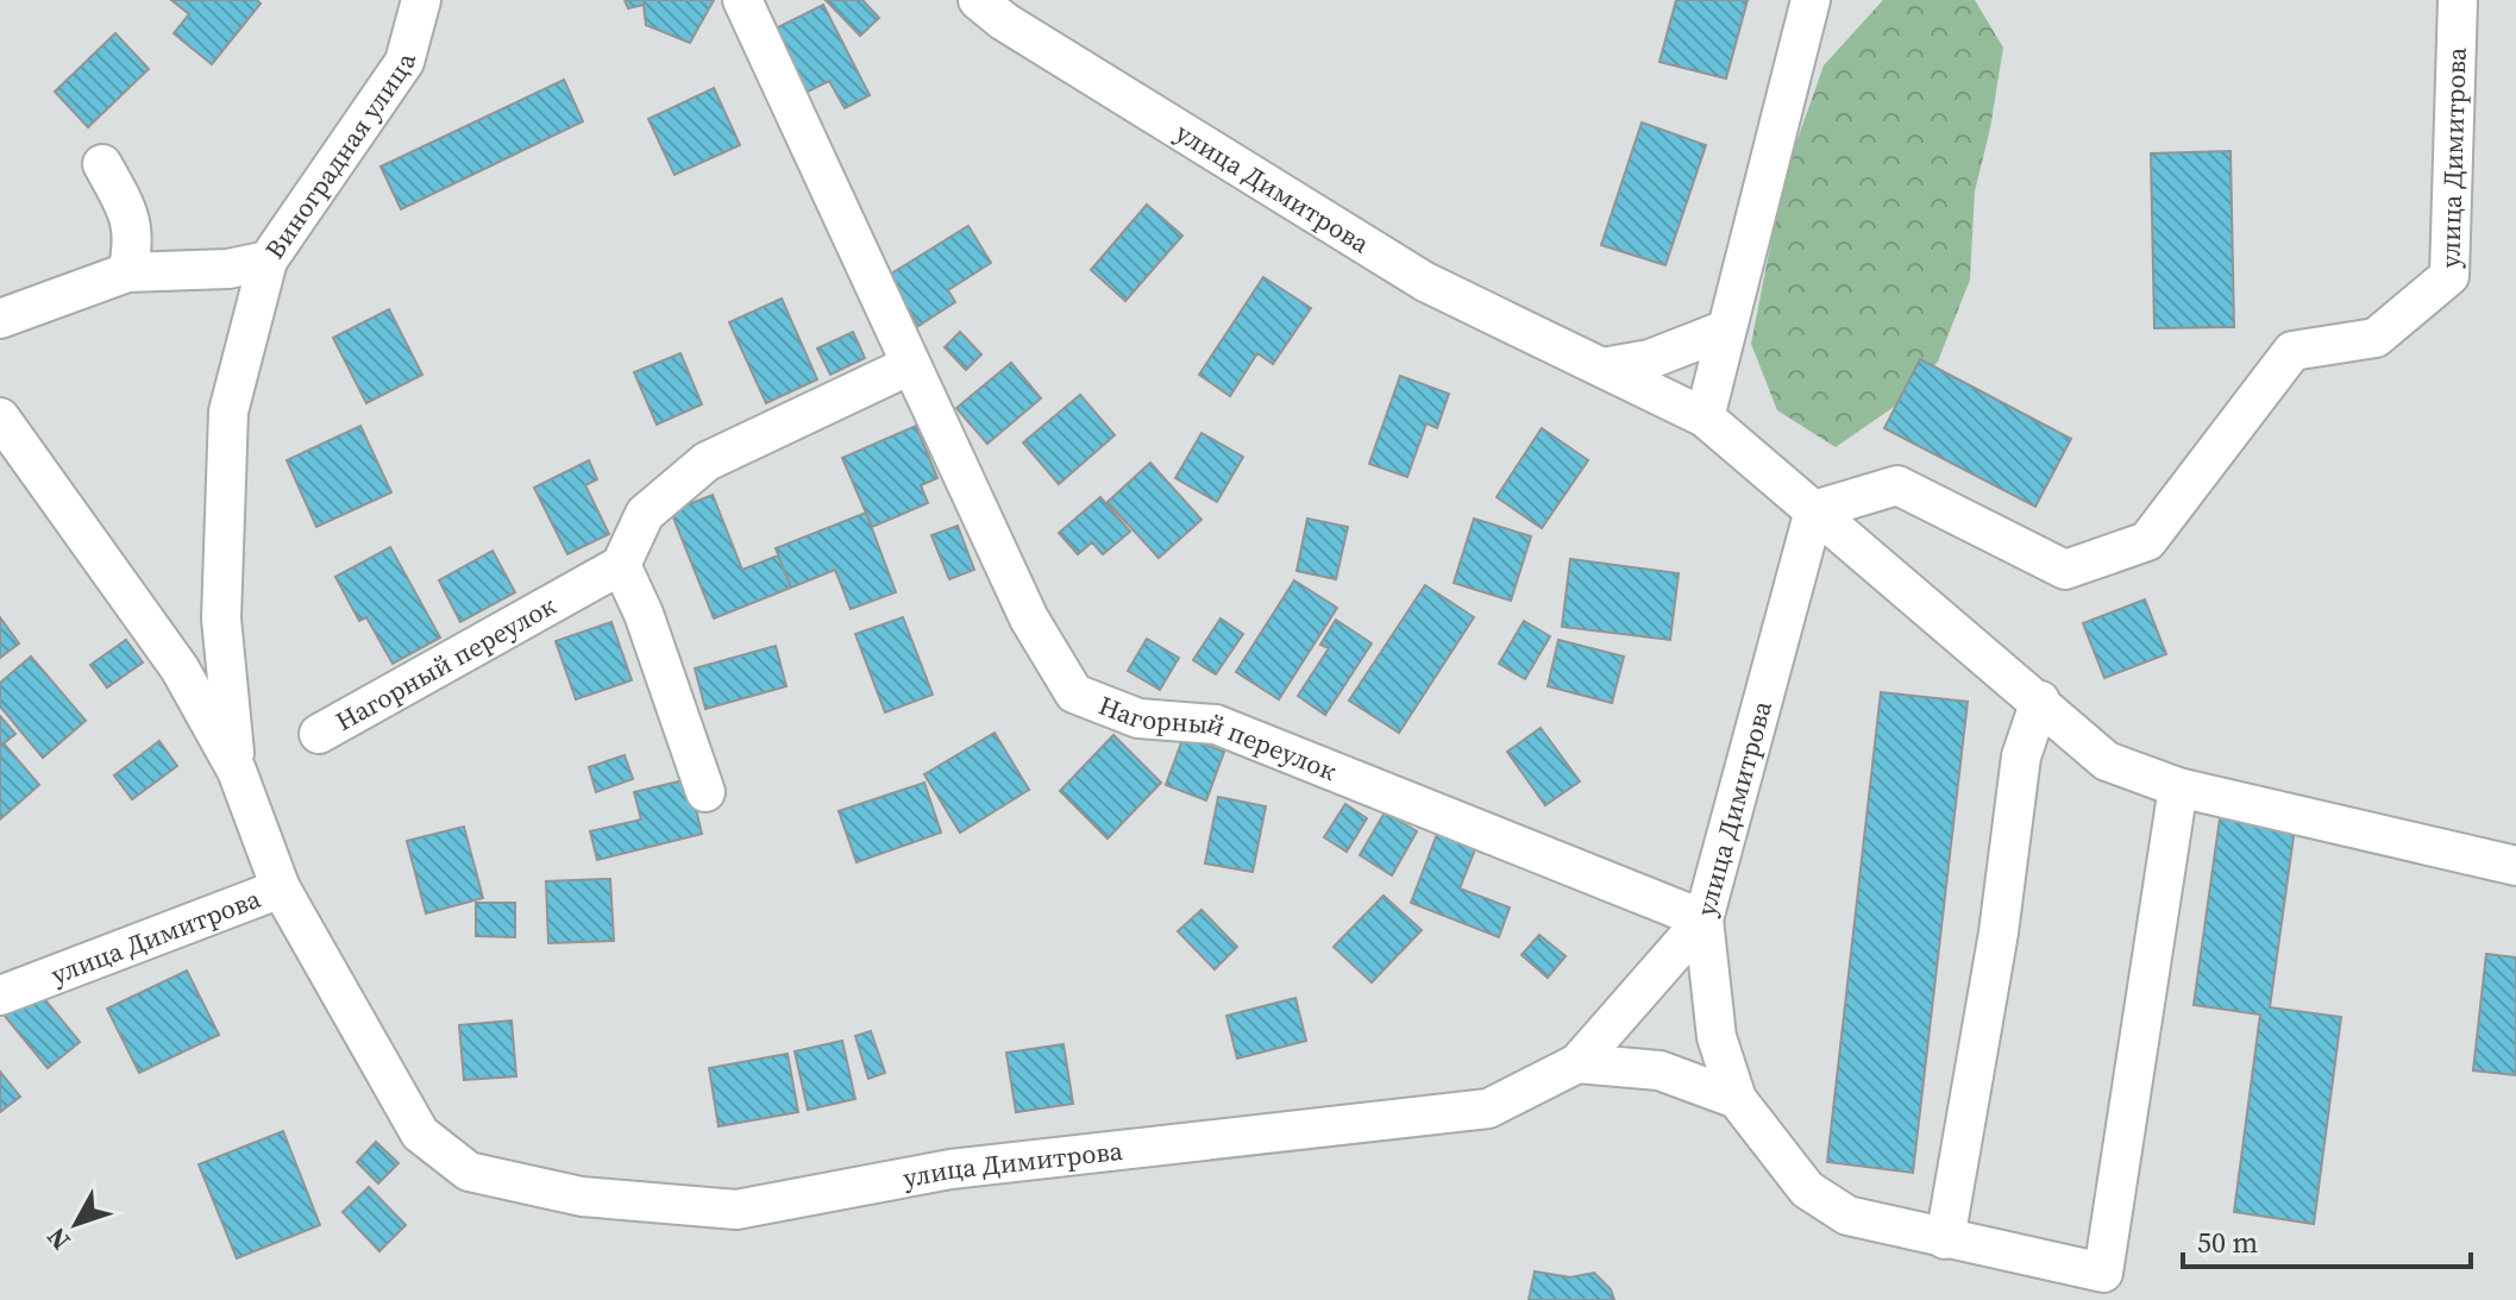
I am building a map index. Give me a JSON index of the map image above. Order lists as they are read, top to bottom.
{
  "streets": {
    "street": ["Виноградная улица", "улица Димитрова", "Нагорный переулок"]
  },
  "crossings": [
    ["улица Димитрова", "Нагорный переулок"]
  ],
  "scale_bar": "50 m",
  "north": "bottom left"
}
